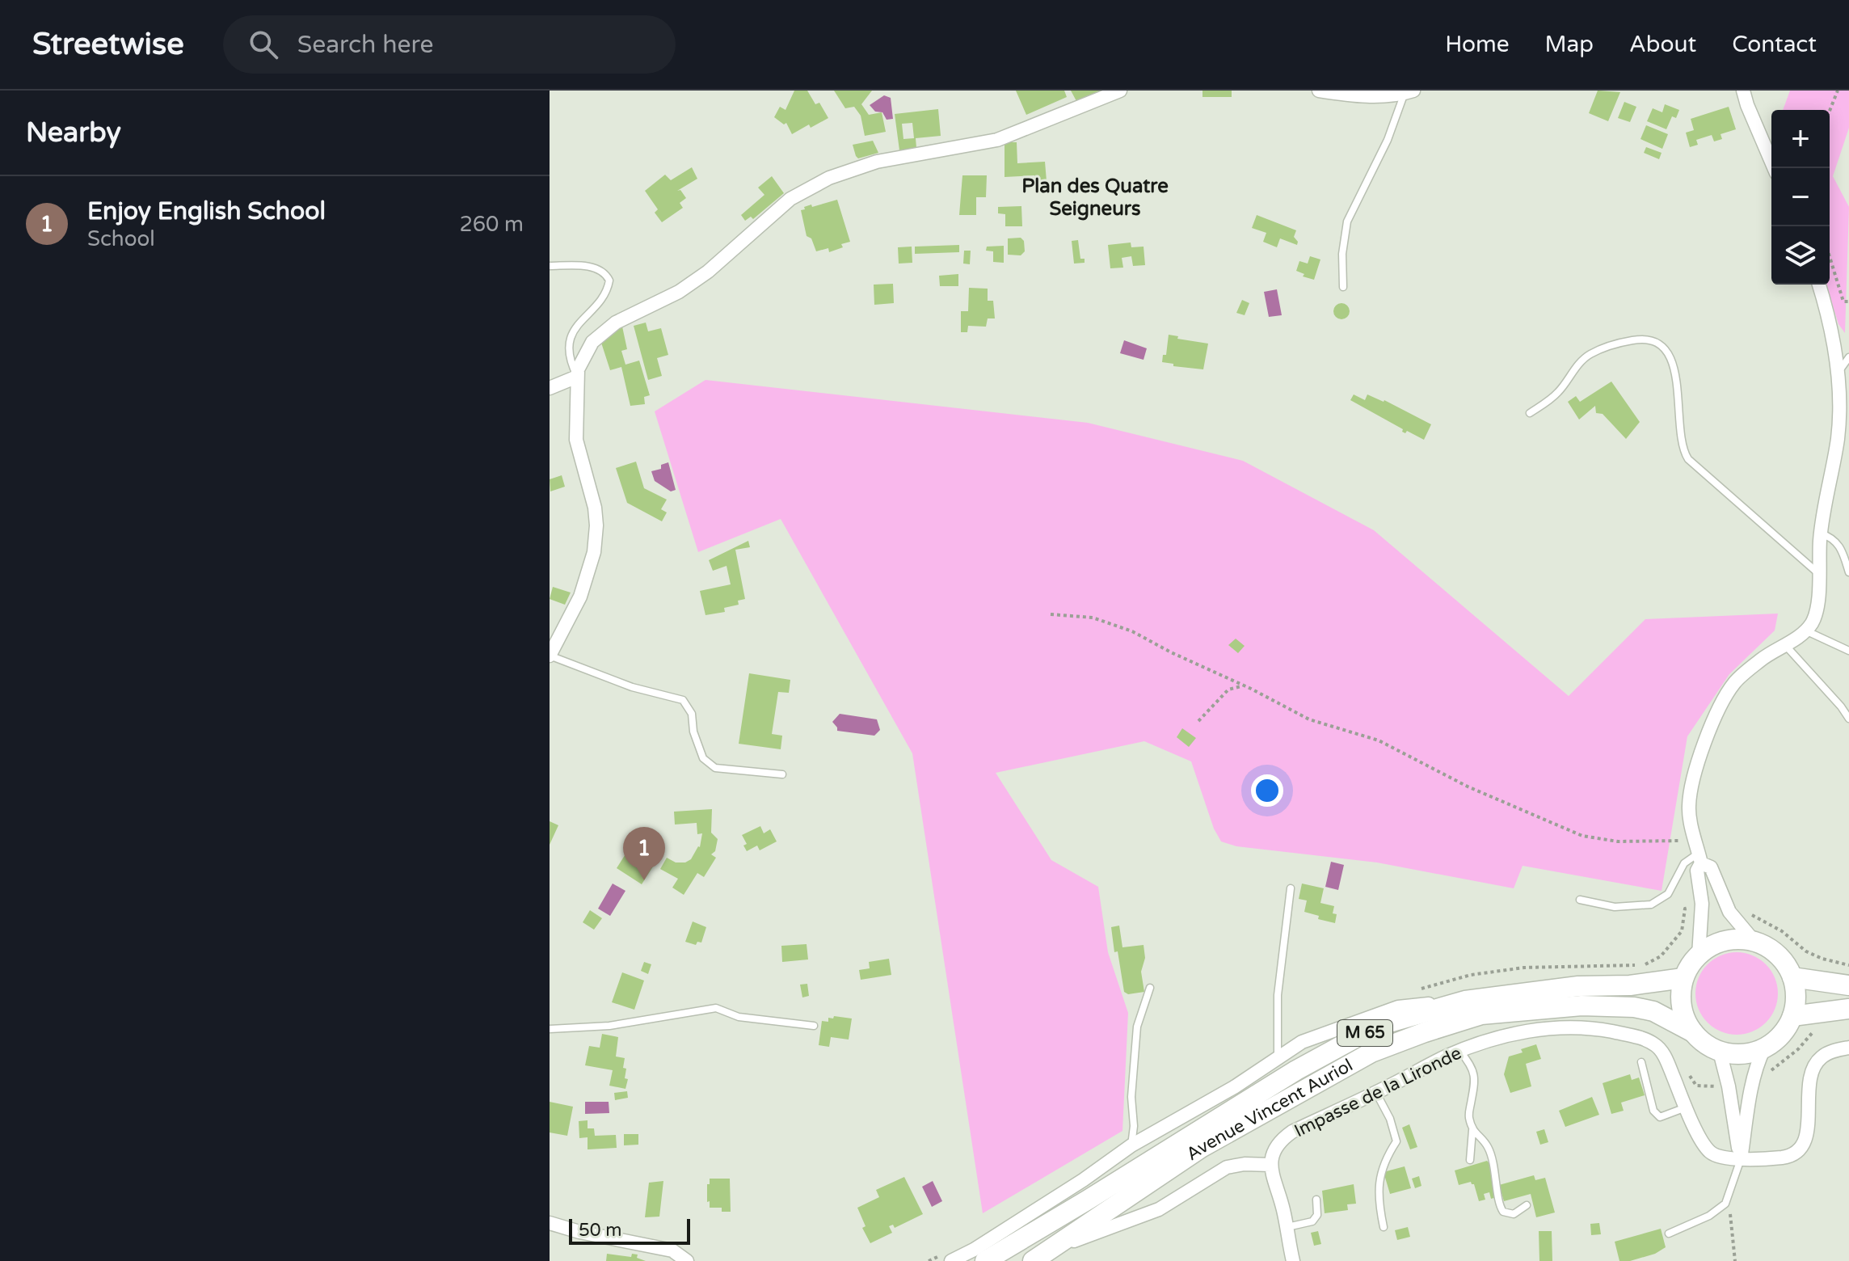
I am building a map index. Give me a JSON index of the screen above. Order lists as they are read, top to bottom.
{
  "streets": {
    "main road": ["M 65", "Avenue Vincent Auriol"],
    "street": ["Impasse de la Lironde"]
  },
  "crossings": [
    ["Impasse de la Lironde", "Avenue Vincent Auriol"]
  ],
  "districts": ["Plan des Quatre Seigneurs"],
  "scale_bar": "50 m",
  "page": {
    "header": "Streetwise",
    "search": "Search here",
    "nav": [
      "Home",
      "Map",
      "About",
      "Contact"
    ],
    "heading": "Nearby",
    "map_buttons": ["+", "−"],
    "list": [
      {
        "mark": "1",
        "name": "Enjoy English School",
        "note": "School",
        "value": "260 m"
      }
    ],
    "pins": "1",
    "scale": "50 m"
  }
}
